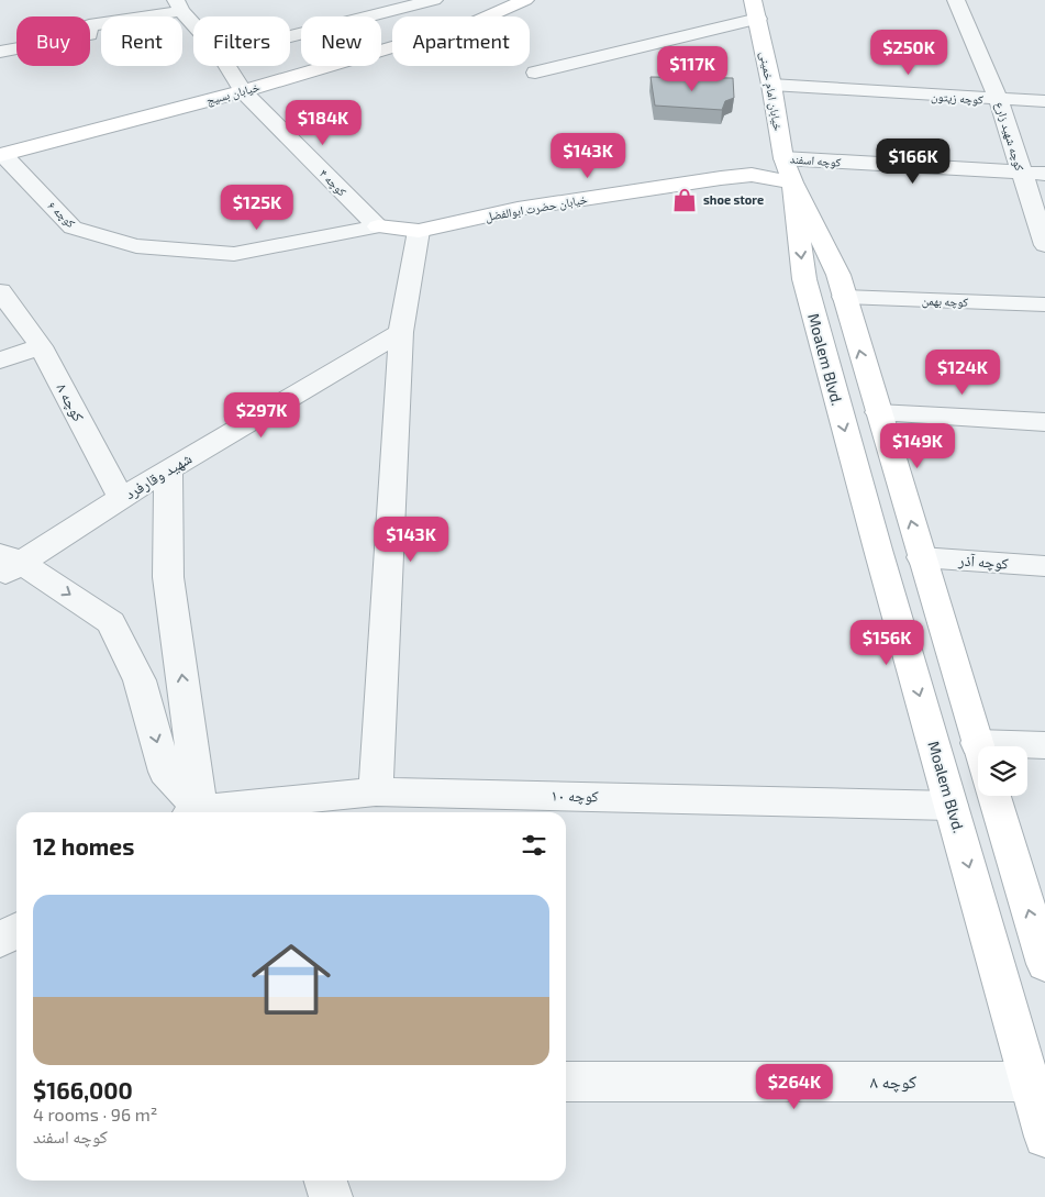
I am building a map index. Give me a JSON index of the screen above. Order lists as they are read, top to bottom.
{
  "streets": {
    "street": [
      "خیابان امام خمینی",
      "خیابان بسیج",
      "کوچه زیتون",
      "کوچه شهید زارع",
      "کوچه اسفند",
      "کوچه ۴",
      "خیابان حضرت ابوالفضل",
      "کوچه ۶",
      "کوچه بهمن",
      "Moalem Blvd.",
      "کوچه ۸",
      "شهید وقارفرد",
      "کوچه آذر",
      "کوچه ۱۰"
    ]
  },
  "crossings": [
    ["خیابان امام خمینی", "کوچه زیتون"],
    ["خیابان امام خمینی", "کوچه اسفند"],
    ["خیابان امام خمینی", "خیابان حضرت ابوالفضل"],
    ["خیابان امام خمینی", "Moalem Blvd."],
    ["خیابان بسیج", "کوچه ۴"],
    ["خیابان بسیج", "کوچه ۶"],
    ["کوچه زیتون", "کوچه شهید زارع"],
    ["کوچه شهید زارع", "کوچه اسفند"],
    ["کوچه اسفند", "خیابان حضرت ابوالفضل"],
    ["کوچه اسفند", "Moalem Blvd."],
    ["کوچه ۴", "خیابان حضرت ابوالفضل"],
    ["کوچه ۴", "کوچه ۶"],
    ["خیابان حضرت ابوالفضل", "کوچه ۶"],
    ["خیابان حضرت ابوالفضل", "Moalem Blvd."],
    ["Moalem Blvd.", "کوچه ۸"],
    ["Moalem Blvd.", "کوچه ۱۰"],
    ["کوچه ۸", "شهید وقارفرد"]
  ],
  "places": {
    "shop": ["shoe store"]
  },
  "page": {
    "chip": [
      "Buy",
      "Rent",
      "Filters",
      "New",
      "Apartment"
    ],
    "price": [
      "$250K",
      "$117K",
      "$184K",
      "$143K",
      "$166K",
      "$125K",
      "$124K",
      "$297K",
      "$149K",
      "$143K",
      "$156K",
      "$264K"
    ],
    "heading": "12 homes",
    "list": [
      {
        "name": "$166,000",
        "note": "4 rooms · 96 m² · کوچه اسفند"
      }
    ]
  }
}
